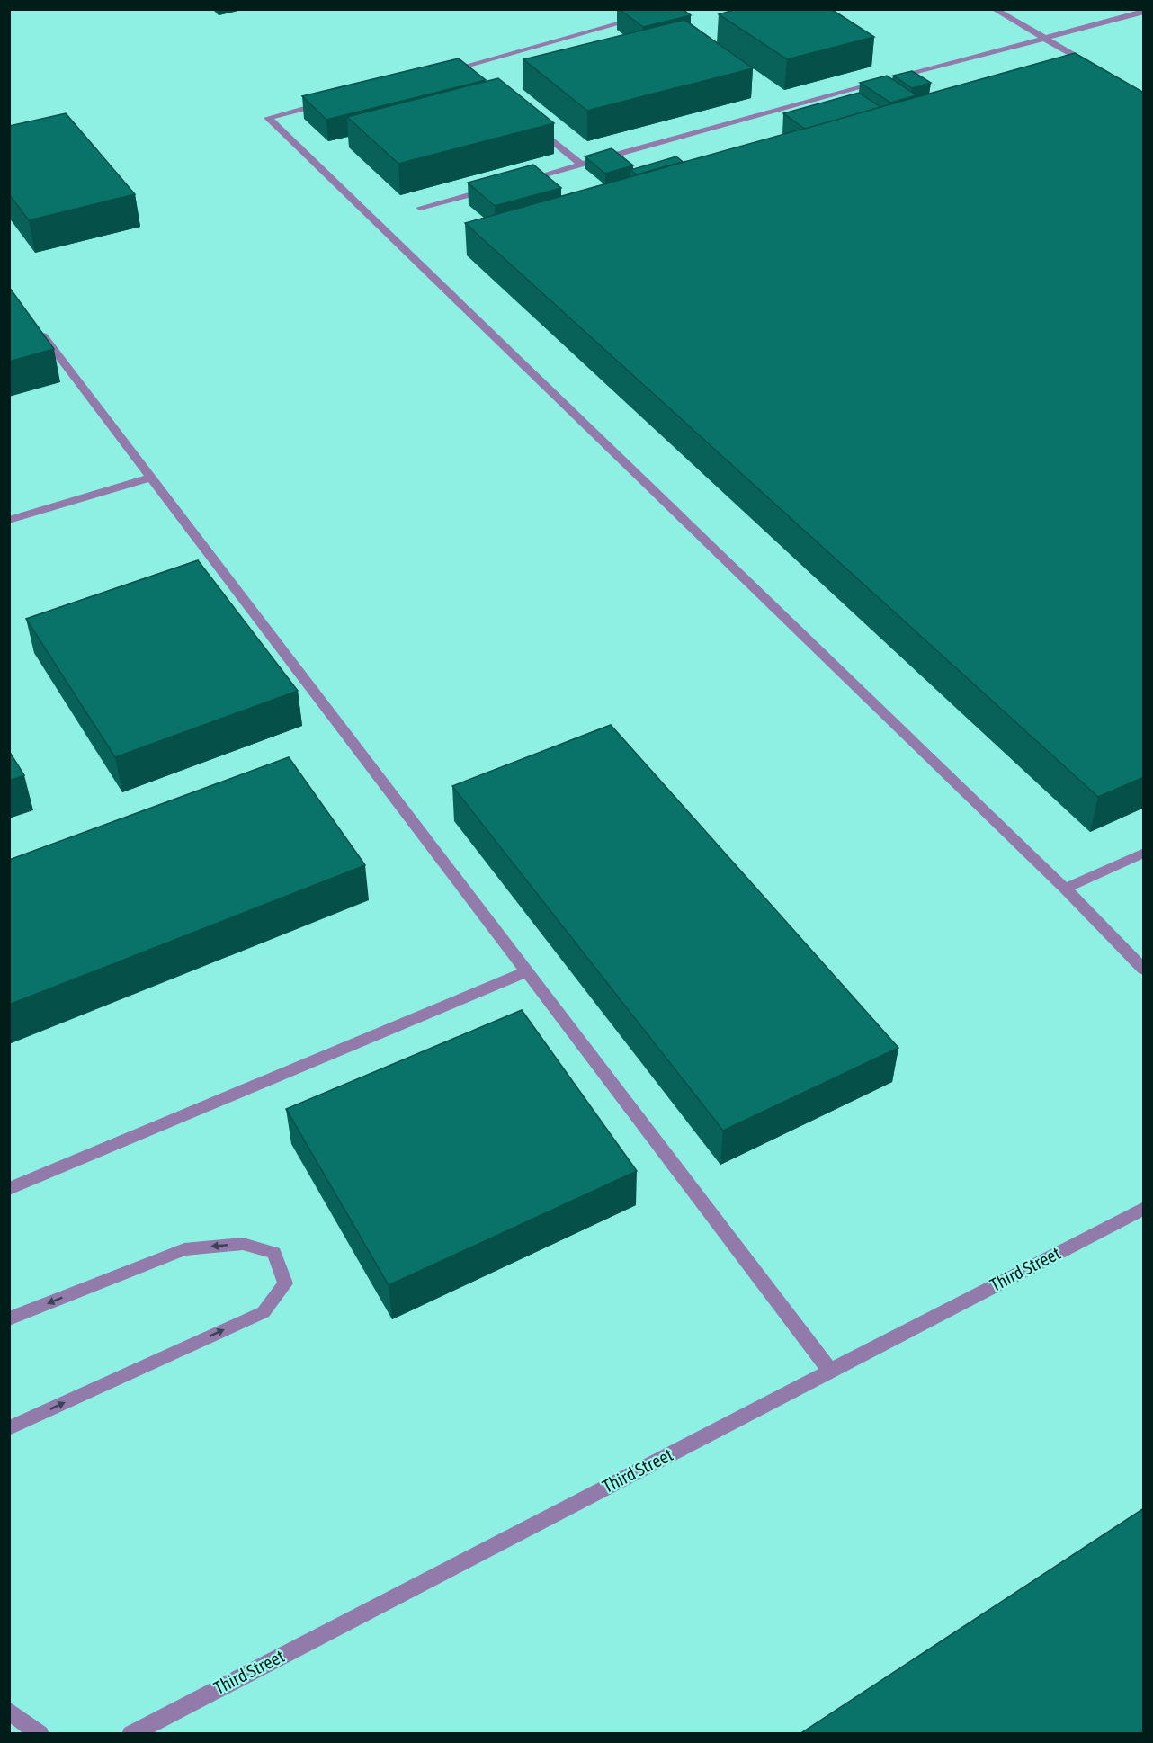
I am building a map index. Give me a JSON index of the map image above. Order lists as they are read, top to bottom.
{
  "streets": {
    "street": ["Third Street"]
  }
}
